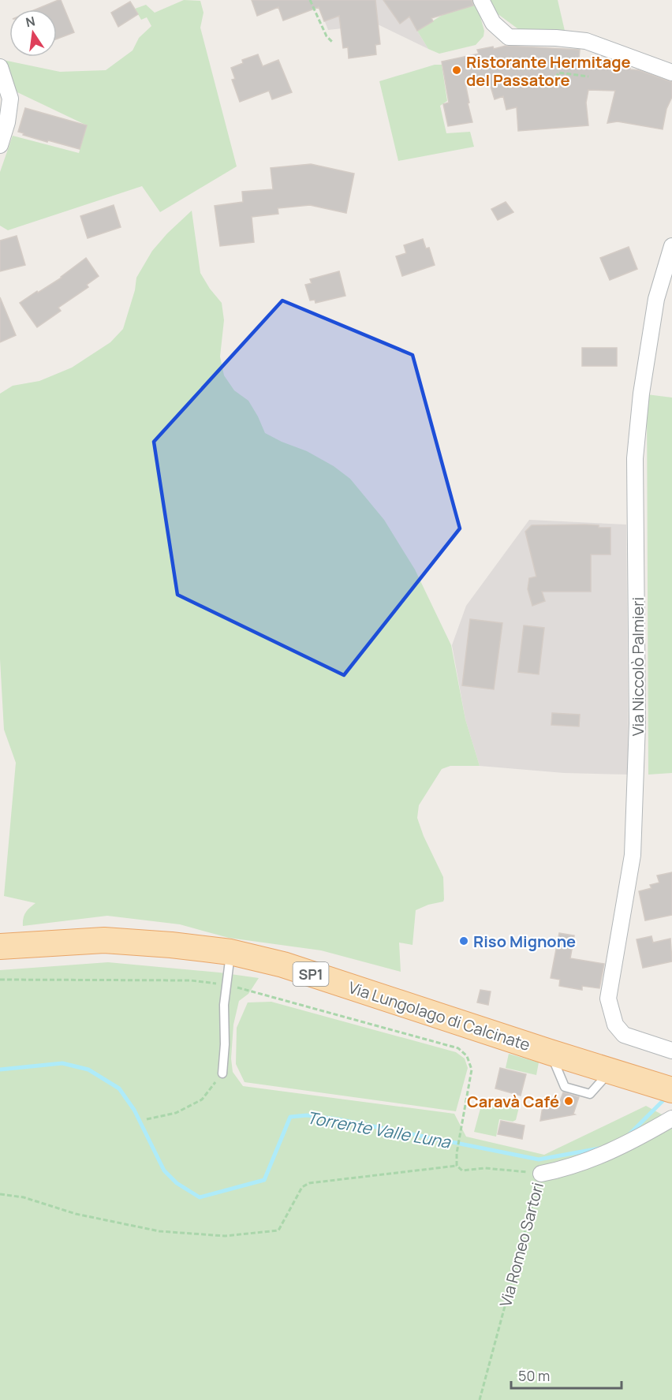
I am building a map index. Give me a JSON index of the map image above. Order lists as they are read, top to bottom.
{
  "streets": {
    "main road": ["SP1", "Via Lungolago di Calcinate"],
    "street": ["Via Niccolò Palmieri", "Via Romeo Sartori"]
  },
  "water": ["Torrente Valle Luna"],
  "places": ["Ristorante Hermitage del Passatore", "Riso Mignone", "Caravà Café"],
  "scale_bar": "50 m",
  "north": "top"
}
